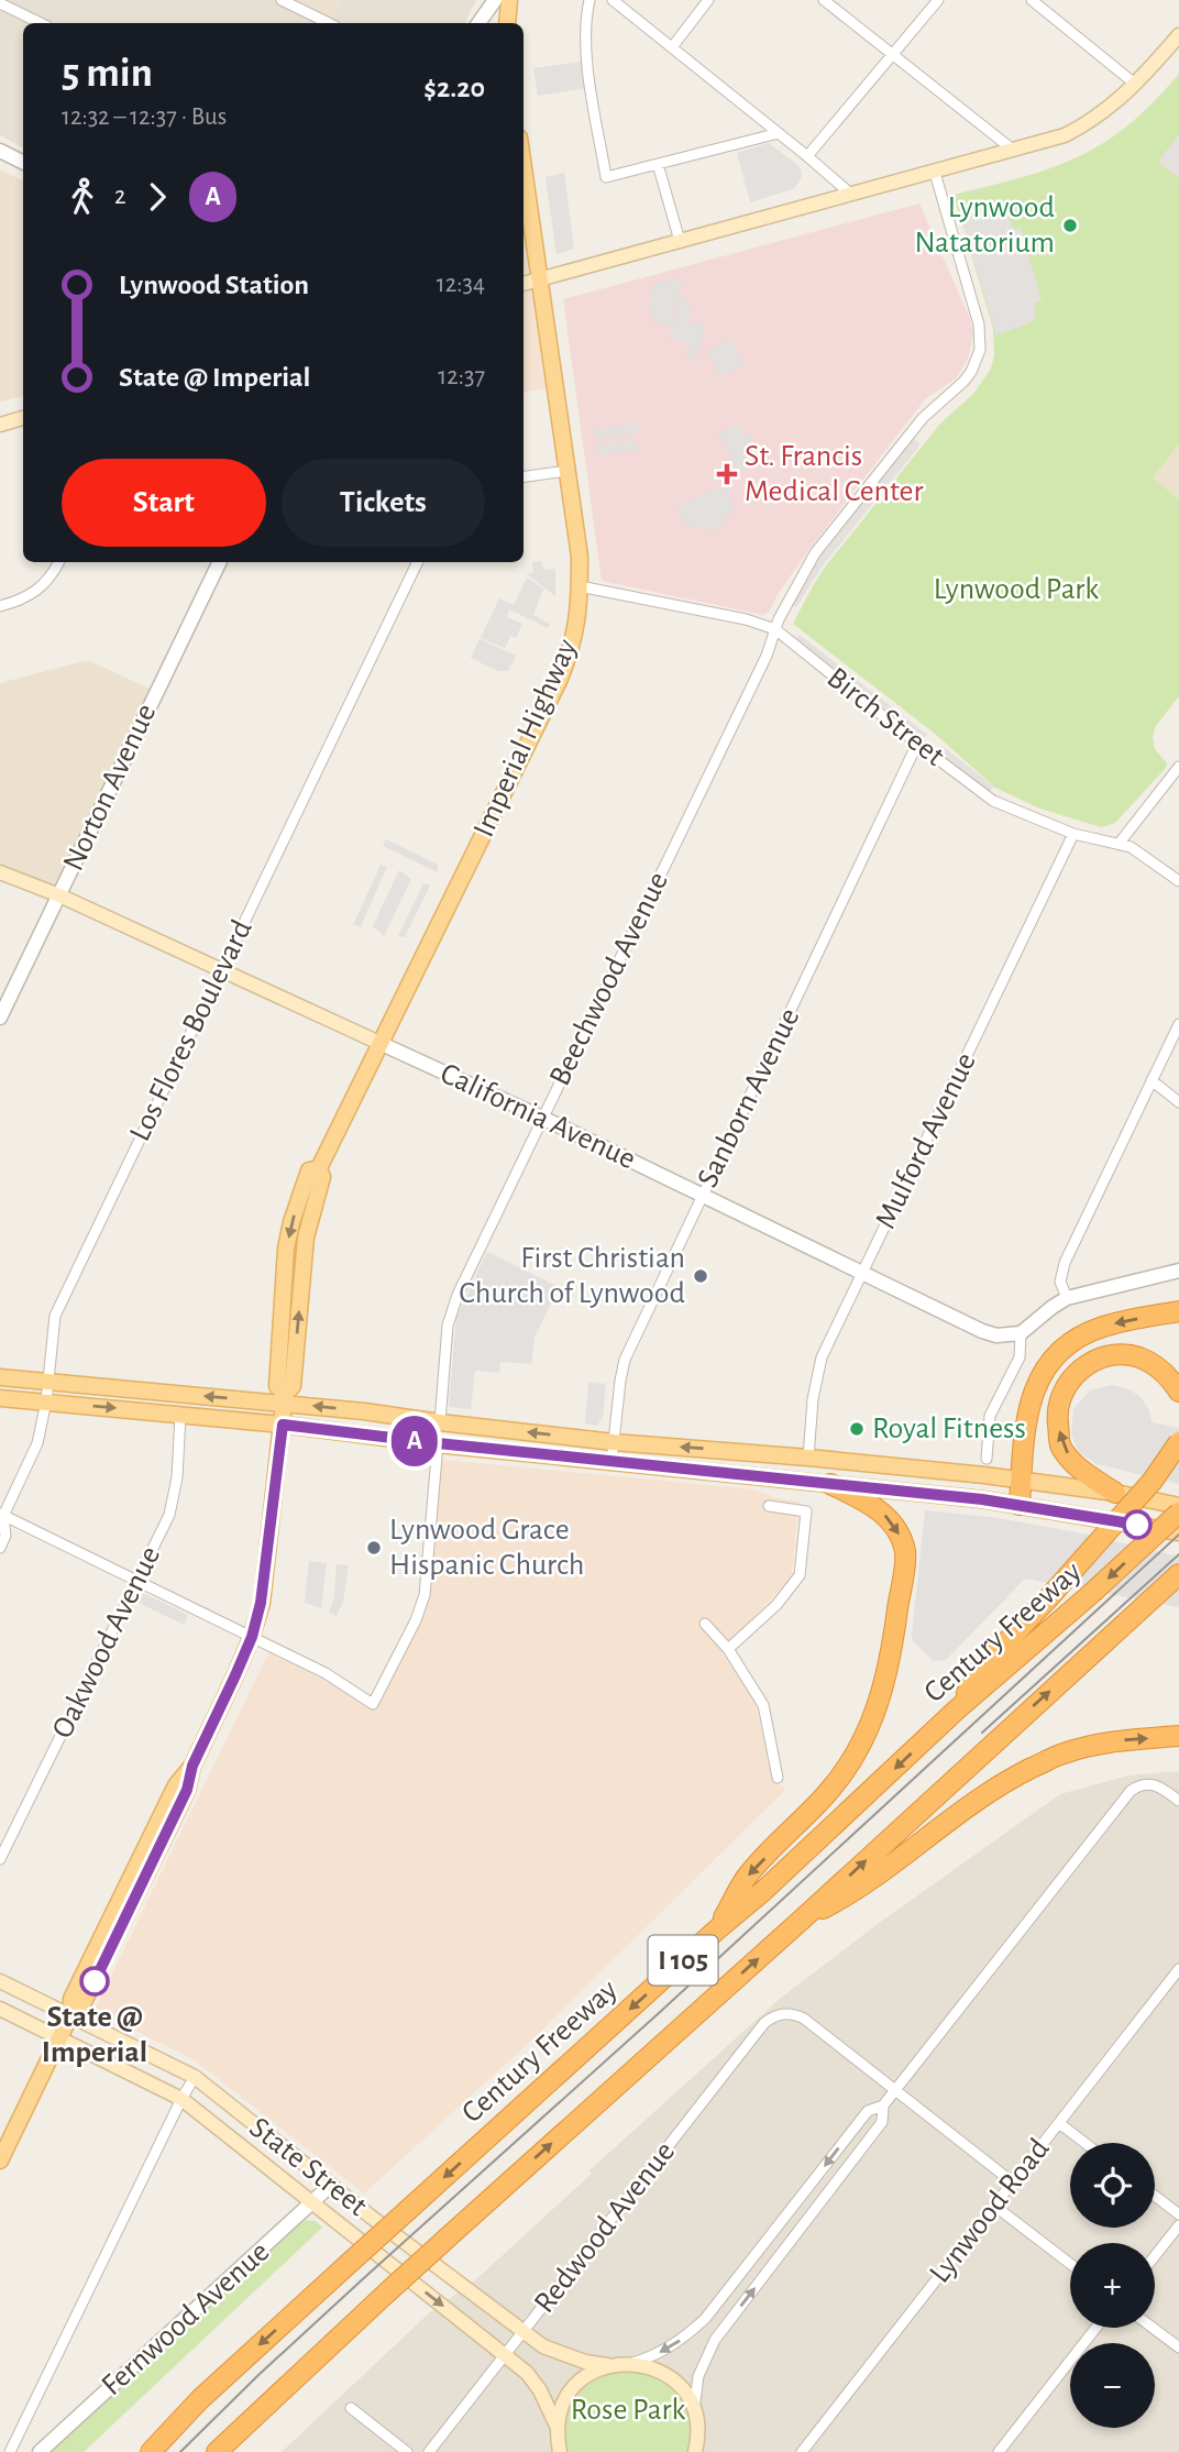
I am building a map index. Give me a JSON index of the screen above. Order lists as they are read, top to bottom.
{
  "streets": {
    "highway": ["Century Freeway", "I 105"],
    "main road": ["Imperial Highway", "California Avenue", "State Street"],
    "street": [
      "Birch Street",
      "Norton Avenue",
      "Beechwood Avenue",
      "Los Flores Boulevard",
      "Sanborn Avenue",
      "Mulford Avenue",
      "Oakwood Avenue",
      "Lynwood Road",
      "Redwood Avenue",
      "Fernwood Avenue"
    ]
  },
  "crossings": [
    ["Birch Street", "Imperial Highway"],
    ["Birch Street", "Beechwood Avenue"],
    ["Birch Street", "Sanborn Avenue"],
    ["Birch Street", "Mulford Avenue"],
    ["Imperial Highway", "California Avenue"],
    ["Imperial Highway", "State Street"],
    ["Norton Avenue", "California Avenue"],
    ["Beechwood Avenue", "California Avenue"],
    ["Los Flores Boulevard", "California Avenue"],
    ["Sanborn Avenue", "California Avenue"],
    ["California Avenue", "Mulford Avenue"],
    ["State Street", "Redwood Avenue"],
    ["State Street", "Fernwood Avenue"]
  ],
  "parks": ["Lynwood Park", "Rose Park"],
  "places": {
    "other": [
      "Lynwood Natatorium",
      "First Christian Church of Lynwood",
      "Royal Fitness",
      "Lynwood Grace Hispanic Church",
      "State @ Imperial"
    ],
    "health": ["St. Francis Medical Center"]
  },
  "lines": ["bus line A"],
  "page": {
    "on_map": "A",
    "heading": ["5 min", "12:32 – 12:37 · Bus", "$2.20"],
    "legs": ["2", "A"],
    "list": [
      {
        "name": "Lynwood Station",
        "value": "12:34"
      },
      {
        "name": "State @ Imperial",
        "value": "12:37"
      }
    ],
    "buttons": ["Start", "Tickets"],
    "map_buttons": ["+", "−"]
  }
}
